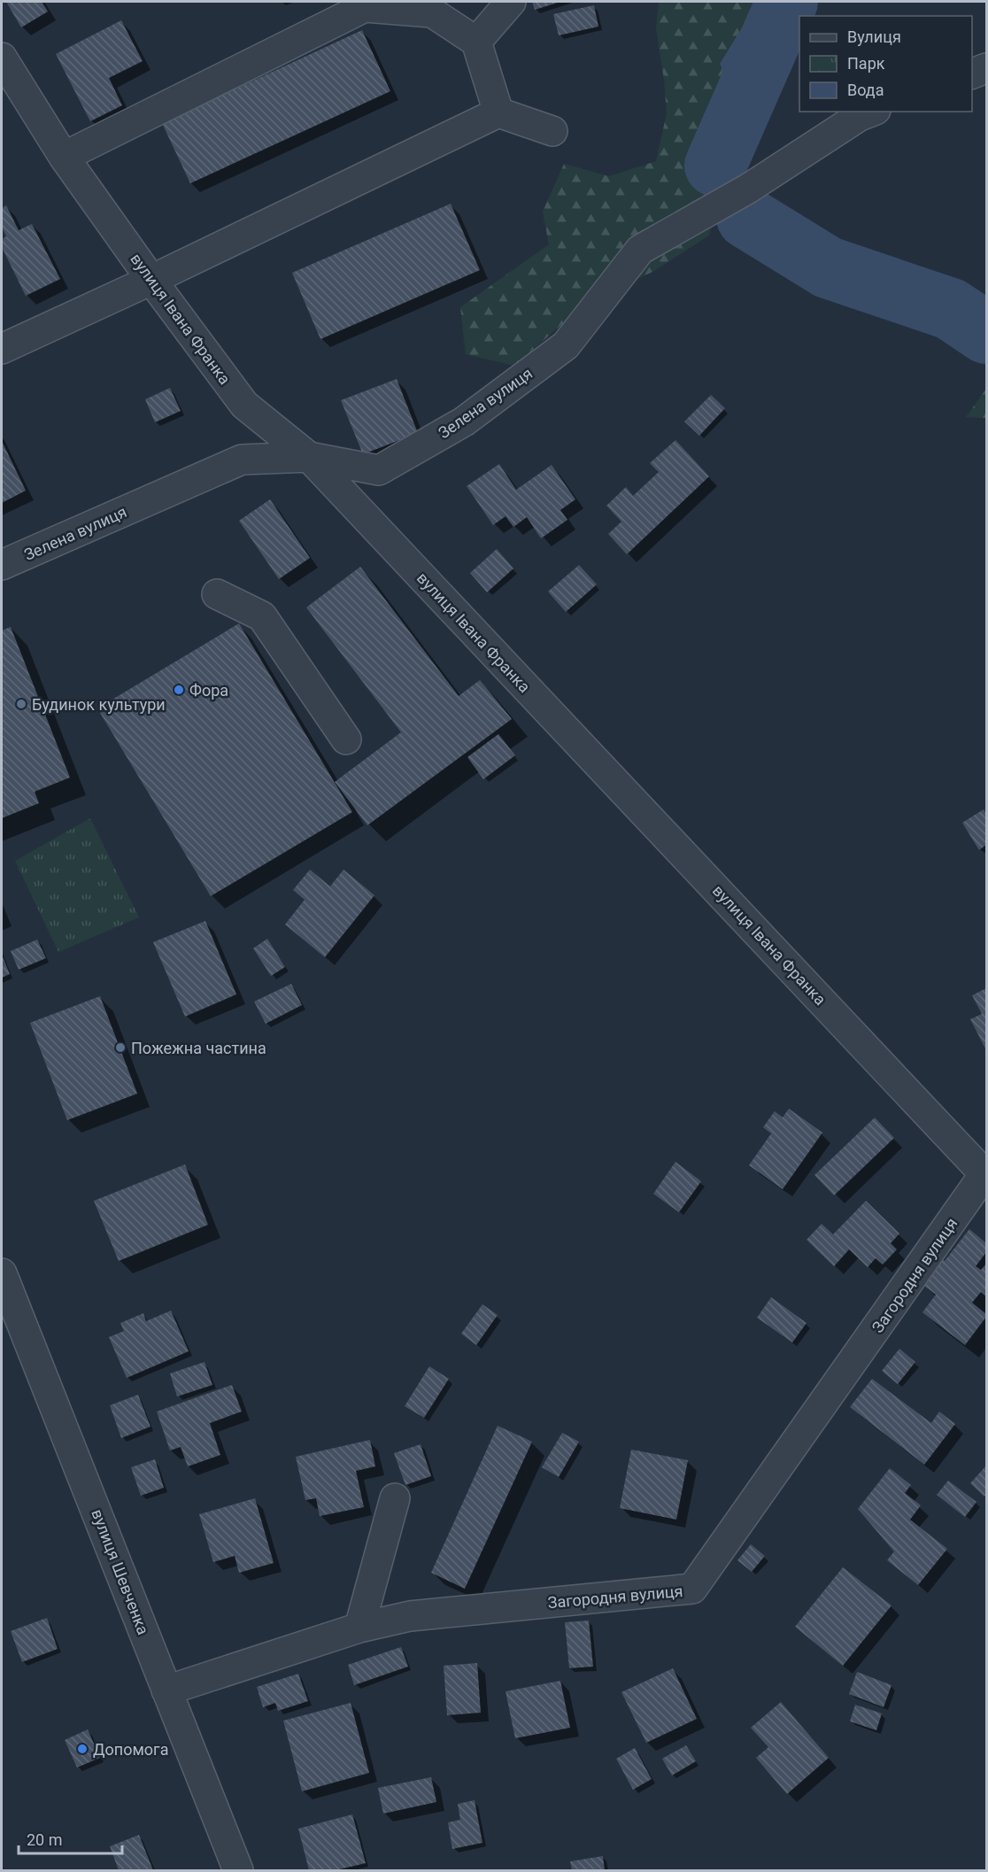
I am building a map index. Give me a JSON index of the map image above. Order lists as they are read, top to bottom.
{
  "streets": {
    "street": [
      "вулиця Івана Франка",
      "Зелена вулиця",
      "Загородня вулиця",
      "вулиця Шевченка"
    ]
  },
  "crossings": [
    ["вулиця Івана Франка", "Зелена вулиця"],
    ["вулиця Івана Франка", "Загородня вулиця"],
    ["Загородня вулиця", "вулиця Шевченка"]
  ],
  "places": [
    "Фора",
    "Будинок культури",
    "Пожежна частина",
    "Допомога"
  ],
  "legend": ["Вулиця", "Парк", "Вода"],
  "scale_bar": "20 m"
}
